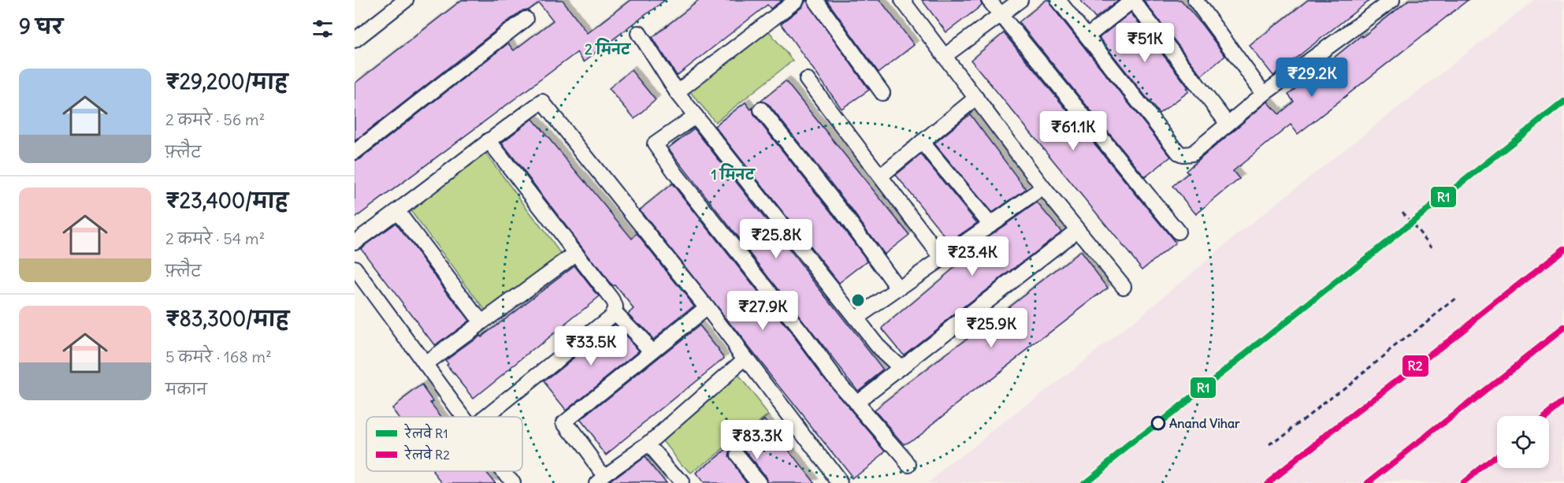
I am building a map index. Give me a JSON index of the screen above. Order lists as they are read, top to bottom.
{
  "places": ["Anand Vihar"],
  "lines": ["rail line R1", "rail line R2"],
  "legend": ["रेलवे R1", "रेलवे R2"],
  "page": {
    "heading": "9 घर",
    "price": [
      "₹51K",
      "₹29.2K",
      "₹61.1K",
      "₹25.8K",
      "₹23.4K",
      "₹27.9K",
      "₹25.9K",
      "₹33.5K",
      "₹83.3K"
    ],
    "list": [
      {
        "name": "₹29,200/माह",
        "note": "2 कमरे · 56 m² · फ़्लैट"
      },
      {
        "name": "₹23,400/माह",
        "note": "2 कमरे · 54 m² · फ़्लैट"
      },
      {
        "name": "₹83,300/माह",
        "note": "5 कमरे · 168 m² · मकान"
      }
    ]
  },
  "rings": ["2 मिनट", "1 मिनट"]
}
